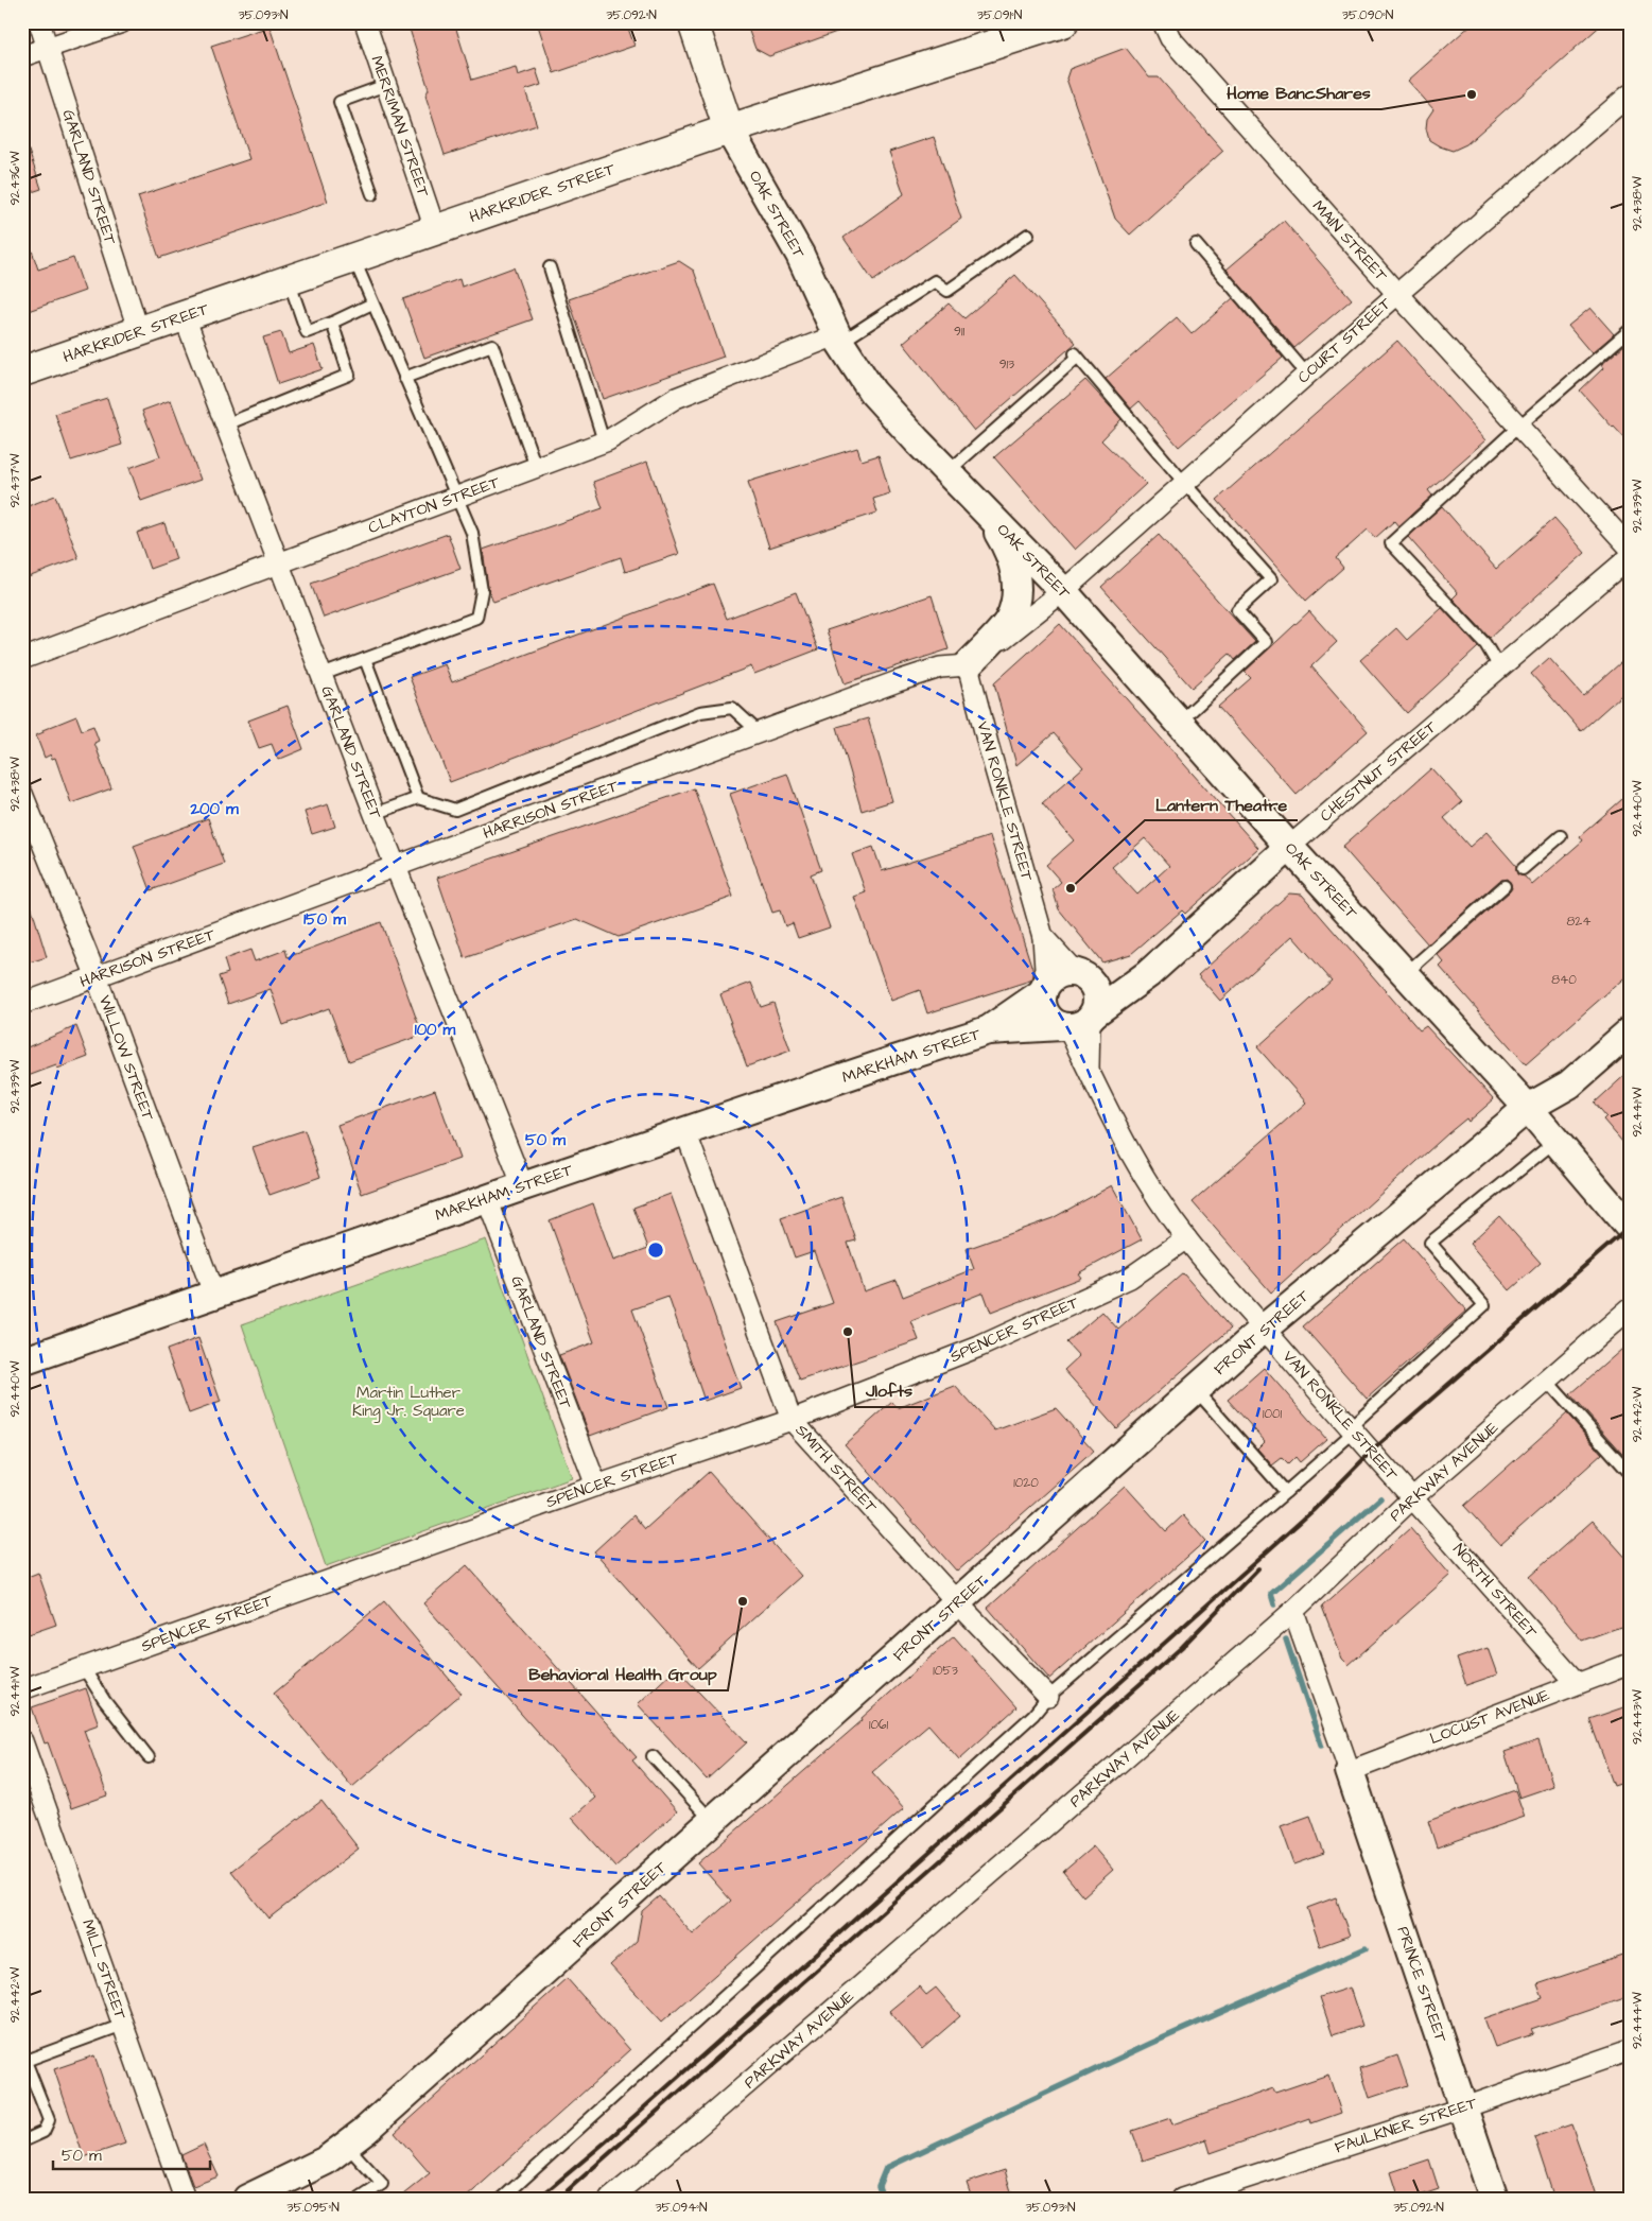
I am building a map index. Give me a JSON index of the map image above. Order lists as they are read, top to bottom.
{
  "streets": {
    "main road": ["HARKRIDER STREET", "OAK STREET"],
    "street": [
      "MERRIMAN STREET",
      "GARLAND STREET",
      "MAIN STREET",
      "COURT STREET",
      "CLAYTON STREET",
      "CHESTNUT STREET",
      "VAN RONKLE STREET",
      "HARRISON STREET",
      "MARKHAM STREET",
      "WILLOW STREET",
      "SPENCER STREET",
      "FRONT STREET",
      "SMITH STREET",
      "PARKWAY AVENUE",
      "NORTH STREET",
      "LOCUST AVENUE",
      "MILL STREET",
      "PRINCE STREET",
      "FAULKNER STREET"
    ]
  },
  "crossings": [
    ["MERRIMAN STREET", "HARKRIDER STREET"],
    ["GARLAND STREET", "HARKRIDER STREET"],
    ["GARLAND STREET", "CLAYTON STREET"],
    ["GARLAND STREET", "HARRISON STREET"],
    ["GARLAND STREET", "MARKHAM STREET"],
    ["GARLAND STREET", "SPENCER STREET"],
    ["HARKRIDER STREET", "OAK STREET"],
    ["OAK STREET", "COURT STREET"],
    ["OAK STREET", "CLAYTON STREET"],
    ["OAK STREET", "CHESTNUT STREET"],
    ["OAK STREET", "VAN RONKLE STREET"],
    ["OAK STREET", "HARRISON STREET"],
    ["OAK STREET", "FRONT STREET"],
    ["MAIN STREET", "COURT STREET"],
    ["CHESTNUT STREET", "VAN RONKLE STREET"],
    ["CHESTNUT STREET", "MARKHAM STREET"],
    ["VAN RONKLE STREET", "HARRISON STREET"],
    ["VAN RONKLE STREET", "MARKHAM STREET"],
    ["VAN RONKLE STREET", "SPENCER STREET"],
    ["VAN RONKLE STREET", "FRONT STREET"],
    ["VAN RONKLE STREET", "PARKWAY AVENUE"],
    ["VAN RONKLE STREET", "NORTH STREET"],
    ["HARRISON STREET", "WILLOW STREET"],
    ["MARKHAM STREET", "WILLOW STREET"],
    ["MARKHAM STREET", "SMITH STREET"],
    ["SPENCER STREET", "SMITH STREET"],
    ["FRONT STREET", "SMITH STREET"],
    ["PARKWAY AVENUE", "NORTH STREET"],
    ["NORTH STREET", "LOCUST AVENUE"],
    ["LOCUST AVENUE", "PRINCE STREET"],
    ["PRINCE STREET", "FAULKNER STREET"]
  ],
  "parks": ["Martin Luther King Jr. Square"],
  "places": [
    "Home BancShares",
    "Lantern Theatre",
    "Jlofts",
    "Behavioral Health Group"
  ],
  "house_numbers": [
    "911",
    "913",
    "824",
    "840",
    "1001",
    "1020",
    "1053",
    "1061"
  ],
  "scale_bar": "50 m",
  "coordinates": [
    "35.093°N",
    "35.092°N",
    "35.091°N",
    "35.090°N",
    "92.436°W",
    "92.438°W",
    "92.437°W",
    "92.439°W",
    "92.440°W",
    "92.441°W",
    "92.442°W",
    "92.443°W",
    "92.444°W",
    "35.095°N",
    "35.094°N"
  ],
  "rings": [
    "200 m",
    "150 m",
    "100 m",
    "50 m"
  ]
}
